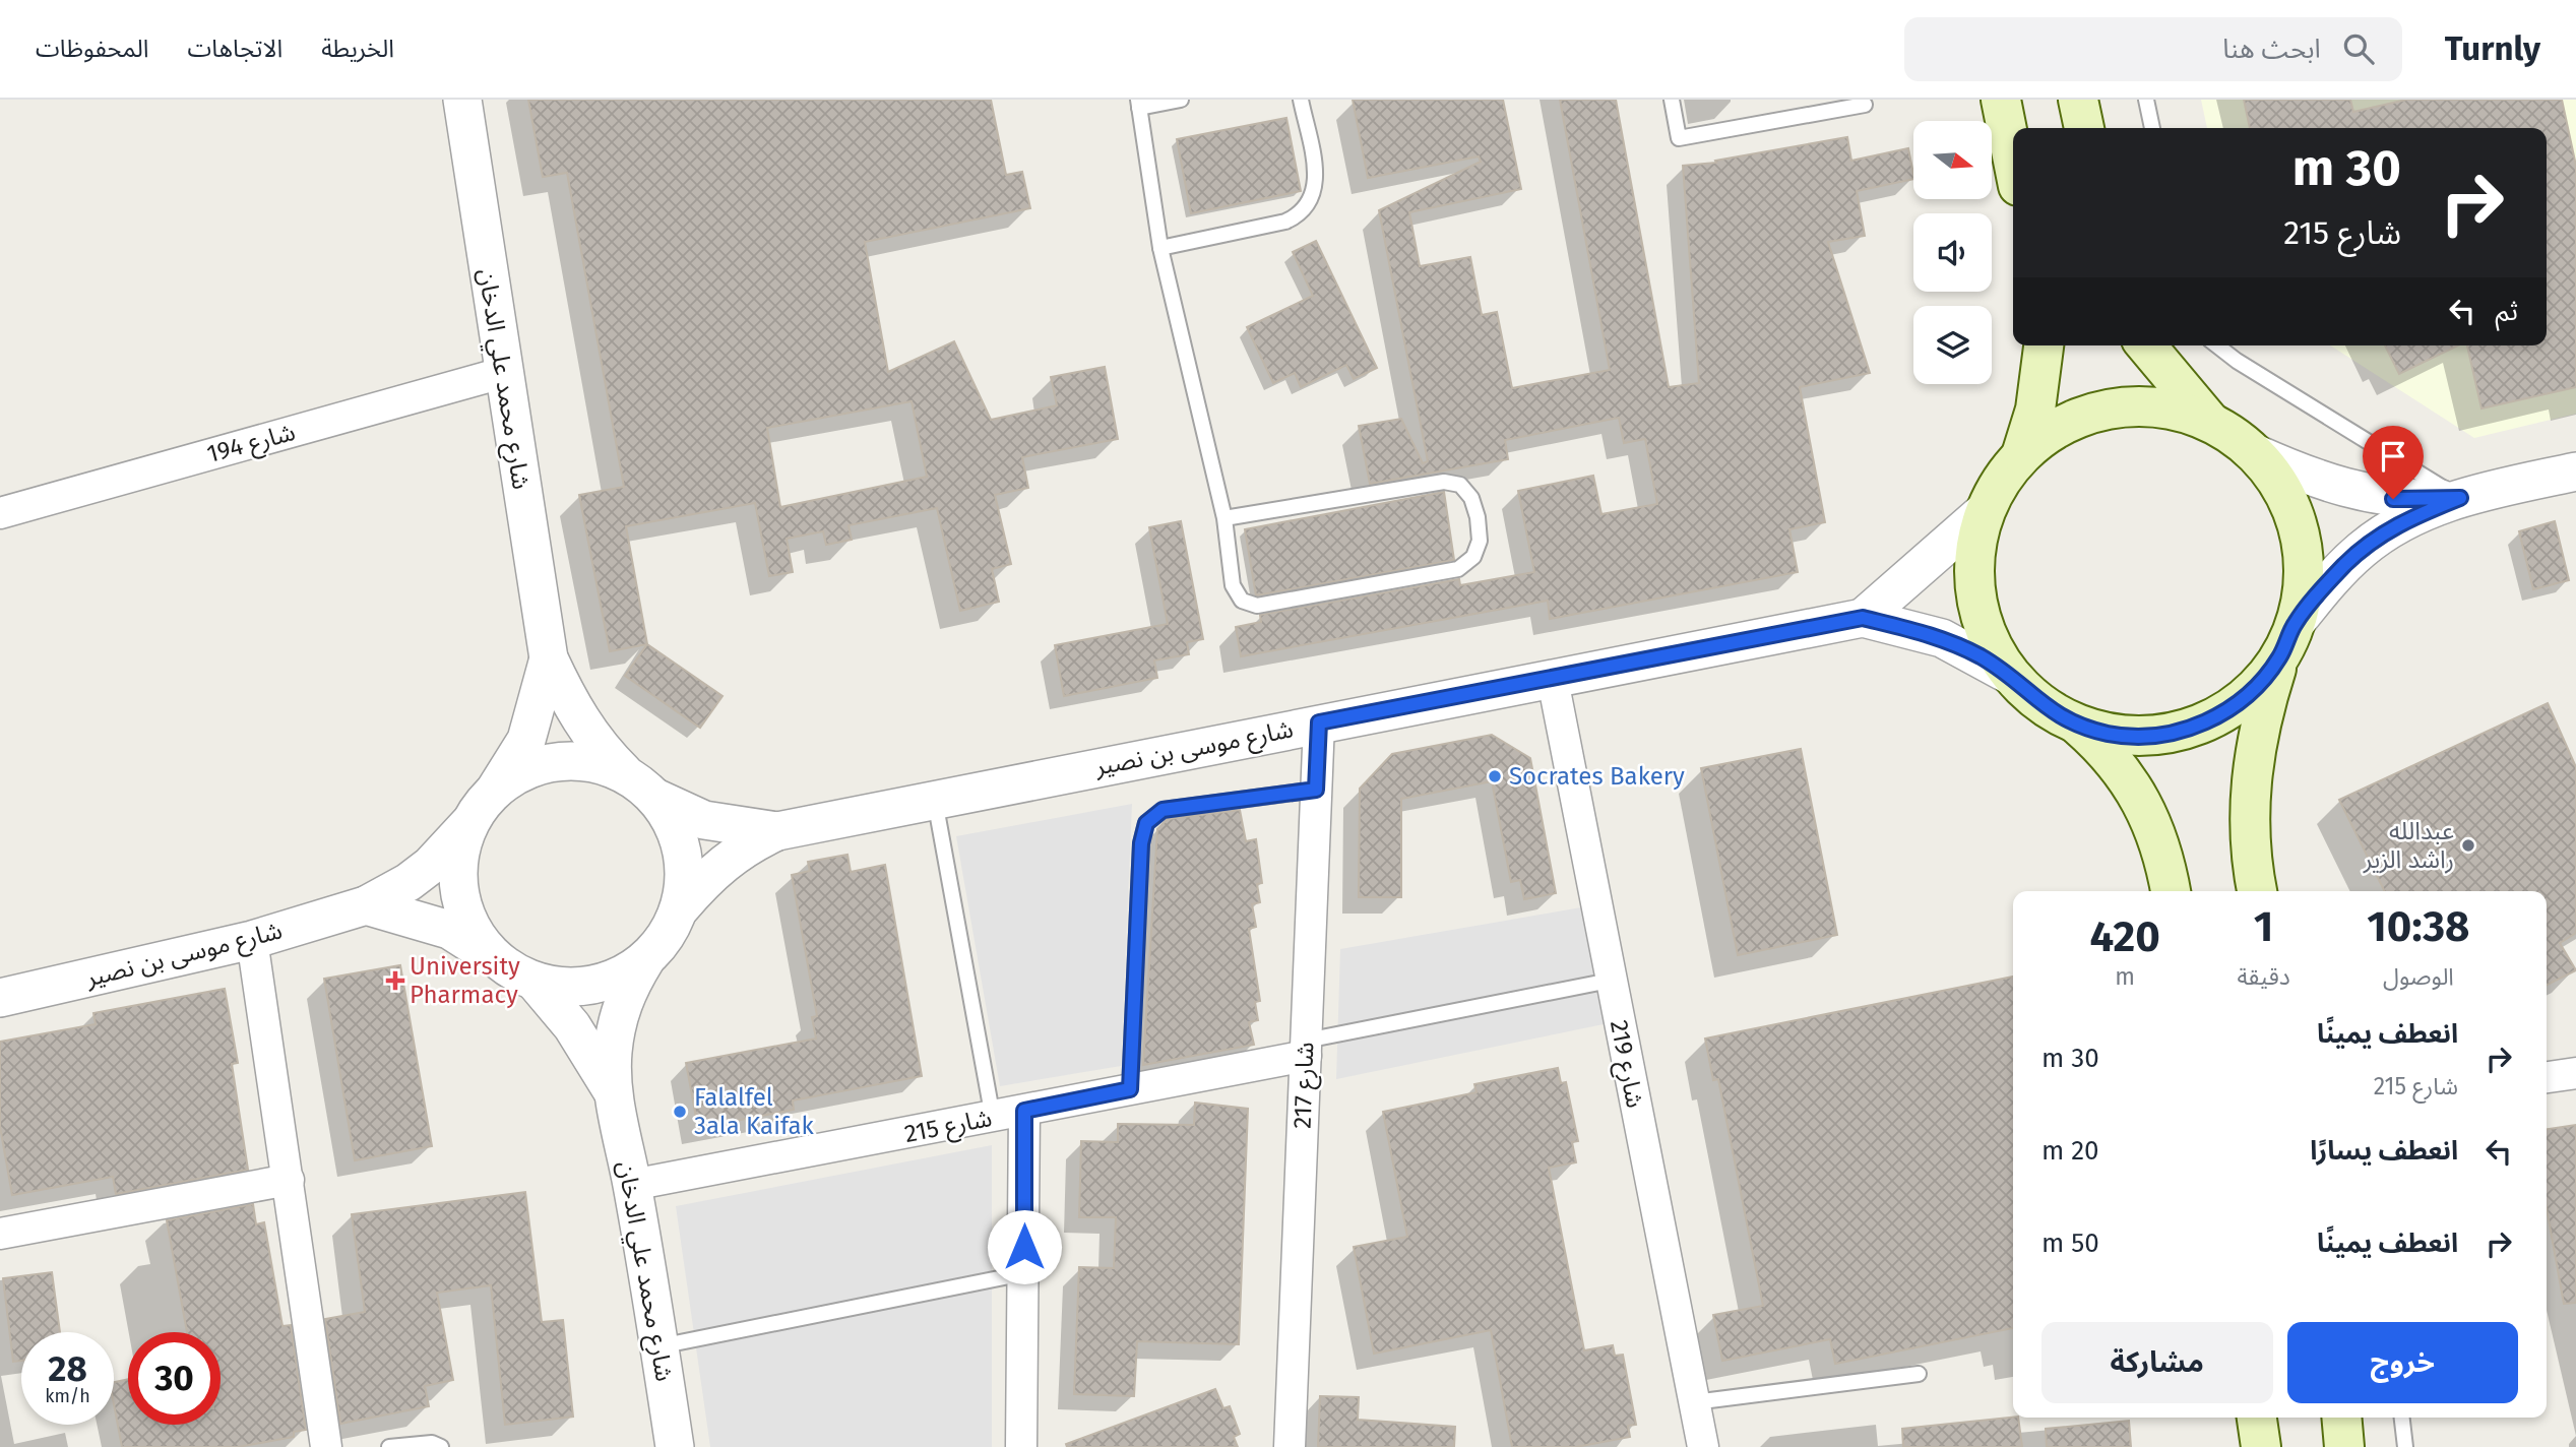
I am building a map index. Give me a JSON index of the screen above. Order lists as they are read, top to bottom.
{
  "streets": {
    "street": [
      "شارع محمد علي الدخان",
      "شارع 194",
      "شارع موسى بن نصير",
      "شارع 219",
      "شارع 217",
      "شارع 215"
    ]
  },
  "crossings": [
    ["شارع محمد علي الدخان", "شارع 194"],
    ["شارع محمد علي الدخان", "شارع موسى بن نصير"],
    ["شارع محمد علي الدخان", "شارع 215"],
    ["شارع موسى بن نصير", "شارع 219"],
    ["شارع موسى بن نصير", "شارع 217"],
    ["شارع 217", "شارع 215"]
  ],
  "places": {
    "other": ["Socrates Bakery", "عبدالله راشد الزير", "Falalfel 3ala Kaifak"],
    "health": ["University Pharmacy"]
  },
  "north": "right",
  "page": {
    "header": "Turnly",
    "search": "ابحث هنا",
    "nav": ["الخريطة", "الاتجاهات", "المحفوظات"],
    "turn": ["30 m", "شارع 215"],
    "then": "ثم",
    "eta": [
      "10:38",
      "الوصول",
      "1",
      "دقيقة",
      "420",
      "m"
    ],
    "list": [
      {
        "name": "انعطف يمينًا",
        "note": "شارع 215",
        "value": "30 m"
      },
      {
        "name": "انعطف يسارًا",
        "value": "20 m"
      },
      {
        "name": "انعطف يمينًا",
        "value": "50 m"
      }
    ],
    "buttons": ["خروج", "مشاركة"],
    "speed": "28 km/h",
    "limit": "30"
  }
}
